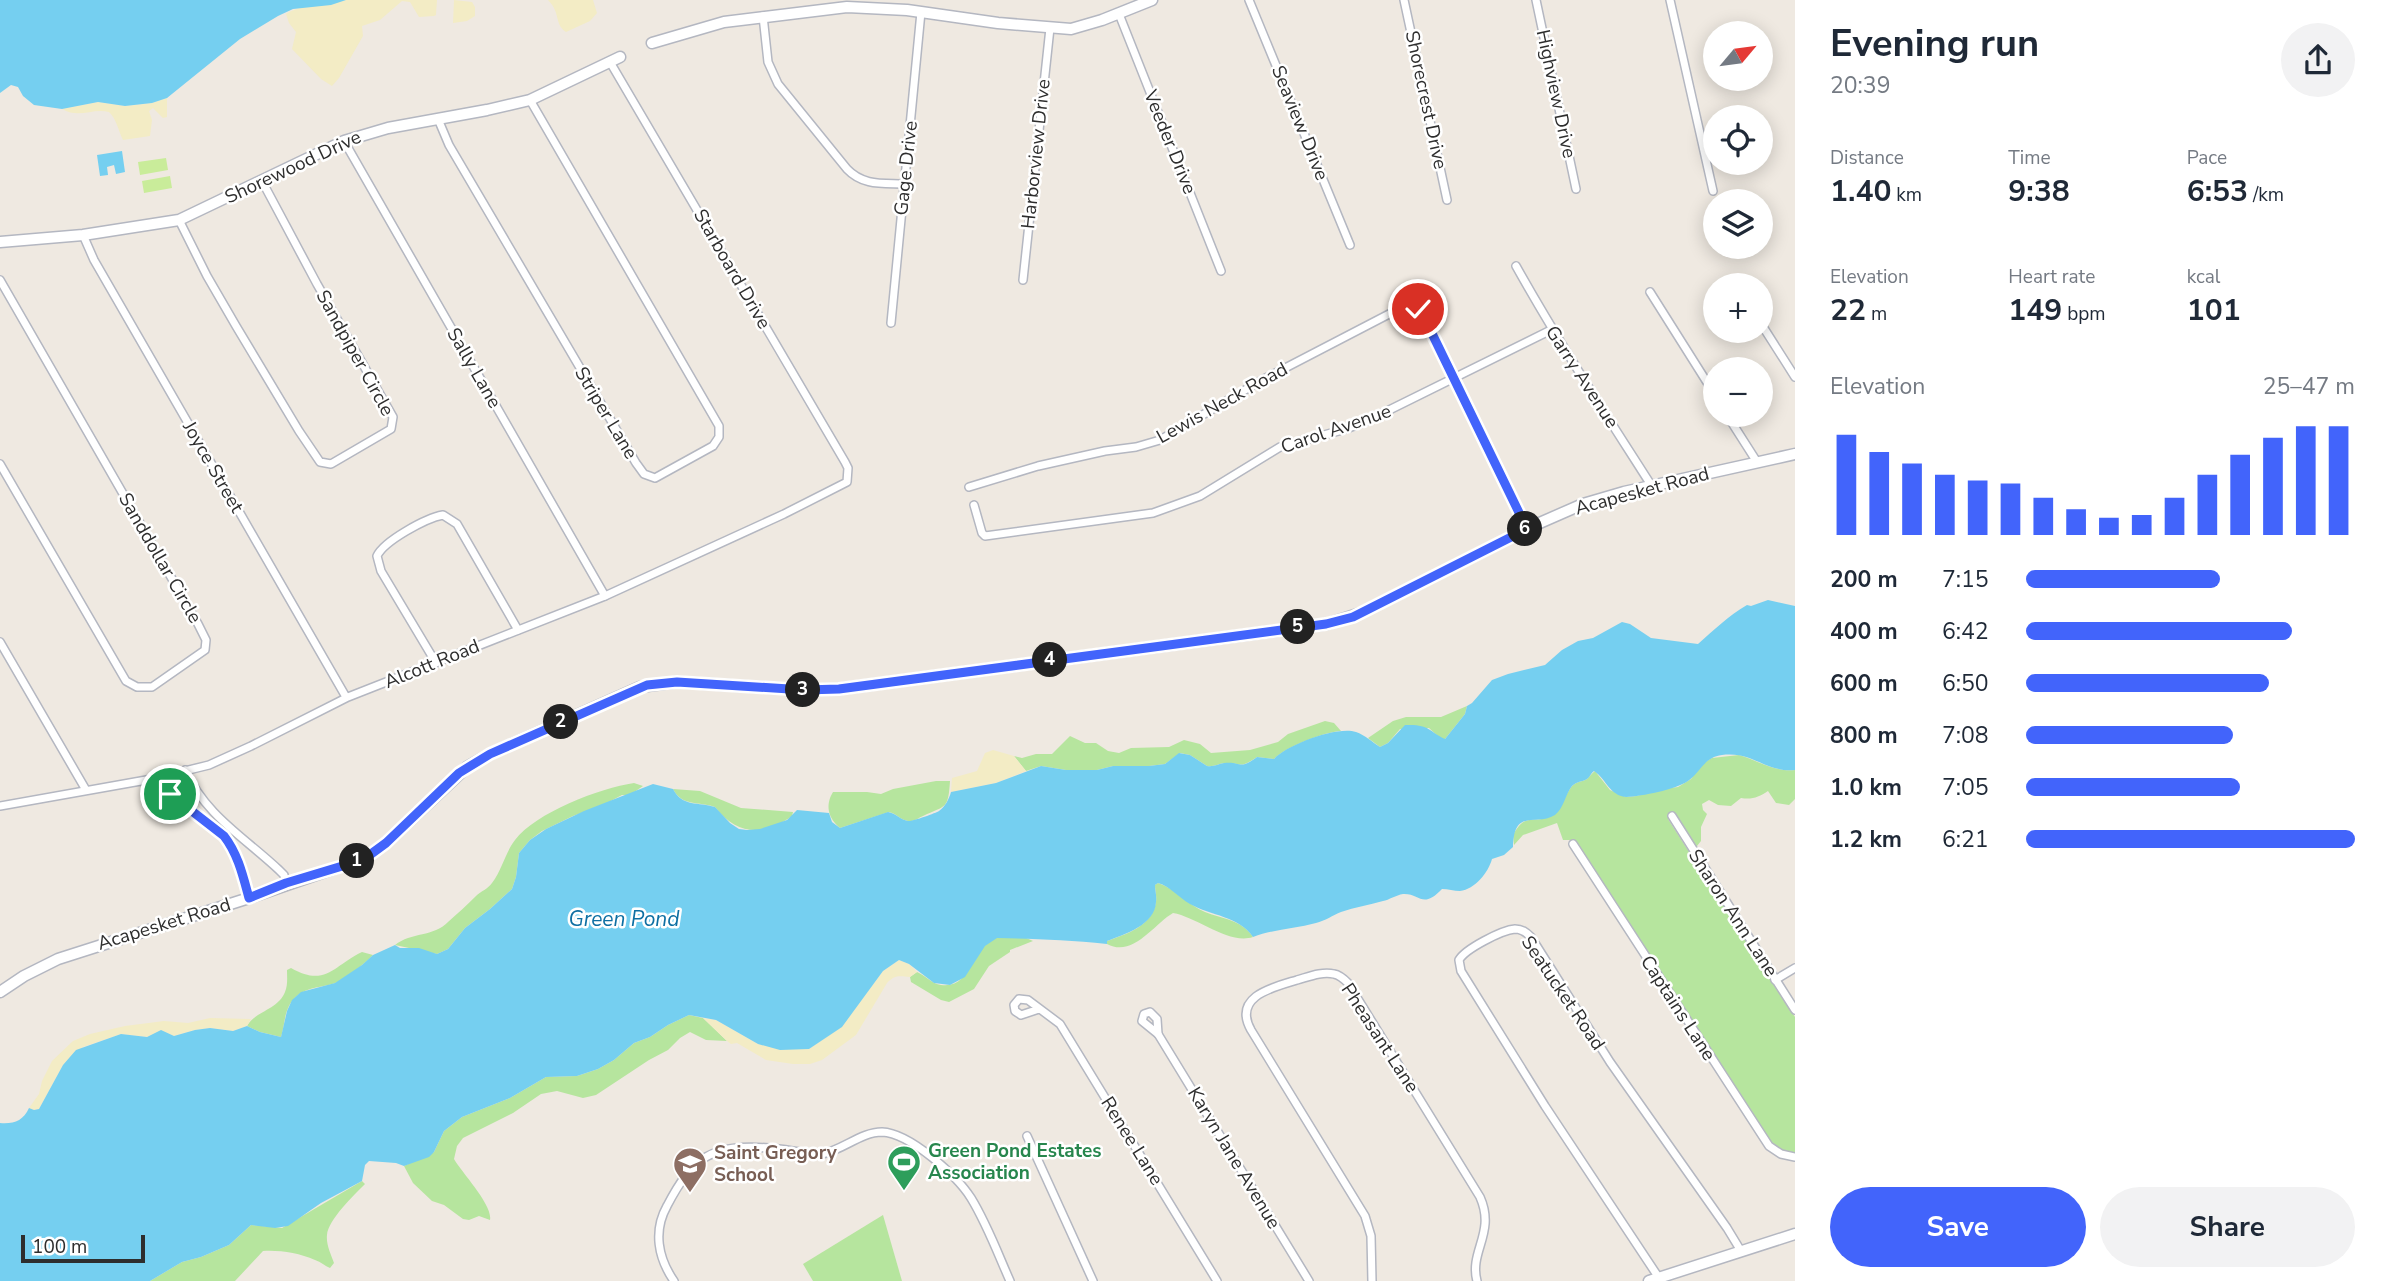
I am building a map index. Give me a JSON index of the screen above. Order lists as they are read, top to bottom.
{
  "streets": {
    "main road": ["Shorewood Drive", "Acapesket Road"],
    "street": [
      "Highview Drive",
      "Shorecrest Drive",
      "Seaview Drive",
      "Veeder Drive",
      "Harborview Drive",
      "Gage Drive",
      "Starboard Drive",
      "Sandpiper Circle",
      "Sally Lane",
      "Garry Avenue",
      "Lewis Neck Road",
      "Striper Lane",
      "Carol Avenue",
      "Joyce Street",
      "Sanddollar Circle",
      "Alcott Road",
      "Sharon Ann Lane",
      "Seatucket Road",
      "Captains Lane",
      "Pheasant Lane",
      "Renee Lane",
      "Karyn Jane Avenue"
    ]
  },
  "crossings": [
    ["Shorewood Drive", "Starboard Drive"],
    ["Shorewood Drive", "Sandpiper Circle"],
    ["Shorewood Drive", "Sally Lane"],
    ["Shorewood Drive", "Striper Lane"],
    ["Shorewood Drive", "Joyce Street"],
    ["Starboard Drive", "Alcott Road"],
    ["Sally Lane", "Alcott Road"],
    ["Garry Avenue", "Carol Avenue"],
    ["Garry Avenue", "Acapesket Road"],
    ["Lewis Neck Road", "Carol Avenue"],
    ["Joyce Street", "Alcott Road"]
  ],
  "water": ["Green Pond"],
  "places": {
    "sports": ["Green Pond Estates Association"],
    "school or university": ["Saint Gregory School"]
  },
  "scale_bar": "100 m",
  "north": "top right",
  "page": {
    "heading": ["Evening run", "20:39"],
    "map_buttons": ["+", "−"],
    "stats": [
      ["Distance", "1.40 km"],
      ["Time", "9:38"],
      ["Pace", "6:53 /km"],
      ["Elevation", "22 m"],
      ["Heart rate", "149 bpm"],
      ["kcal", "101"]
    ],
    "chart": ["Elevation", "25–47 m"],
    "pins": [
      "6",
      "5",
      "4",
      "3",
      "2",
      "1"
    ],
    "list": [
      {
        "name": "200 m",
        "note": "7:15"
      },
      {
        "name": "400 m",
        "note": "6:42"
      },
      {
        "name": "600 m",
        "note": "6:50"
      },
      {
        "name": "800 m",
        "note": "7:08"
      },
      {
        "name": "1.0 km",
        "note": "7:05"
      },
      {
        "name": "1.2 km",
        "note": "6:21"
      }
    ],
    "buttons": ["Save", "Share"],
    "scale": "100 m"
  }
}
